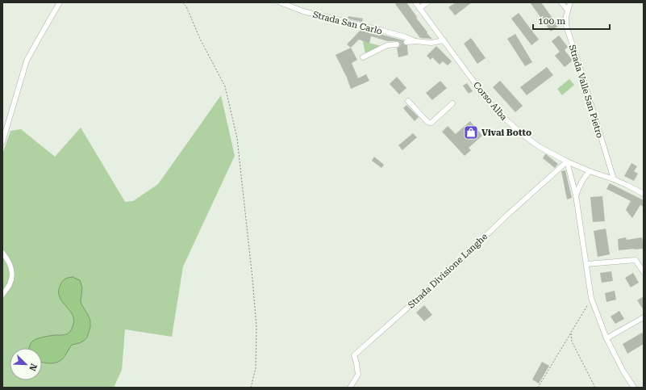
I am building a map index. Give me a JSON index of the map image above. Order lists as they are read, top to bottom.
{
  "streets": {
    "street": [
      "Strada San Carlo",
      "Strada Valle San Pietro",
      "Corso Alba",
      "Strada Divisione Langhe"
    ]
  },
  "crossings": [
    ["Strada San Carlo", "Corso Alba"],
    ["Strada Valle San Pietro", "Corso Alba"],
    ["Corso Alba", "Strada Divisione Langhe"]
  ],
  "places": {
    "shop": ["Vivai Botto"]
  },
  "scale_bar": "100 m",
  "north": "bottom right"
}
